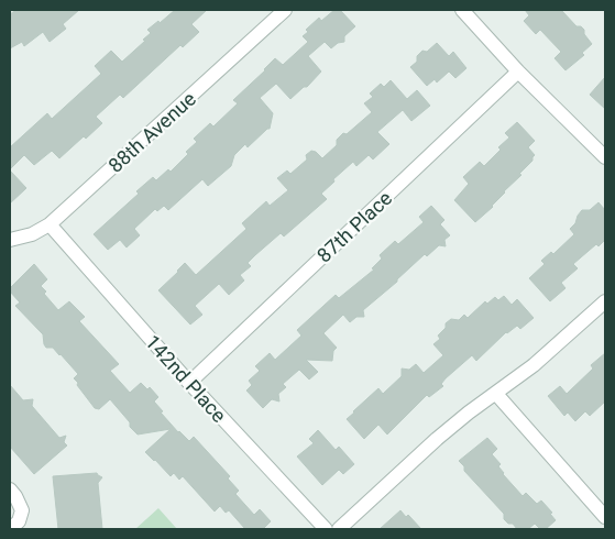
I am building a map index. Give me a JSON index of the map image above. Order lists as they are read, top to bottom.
{
  "streets": {
    "street": ["88th Avenue", "87th Place", "142nd Place"]
  },
  "crossings": [
    ["88th Avenue", "142nd Place"],
    ["87th Place", "142nd Place"]
  ]
}
